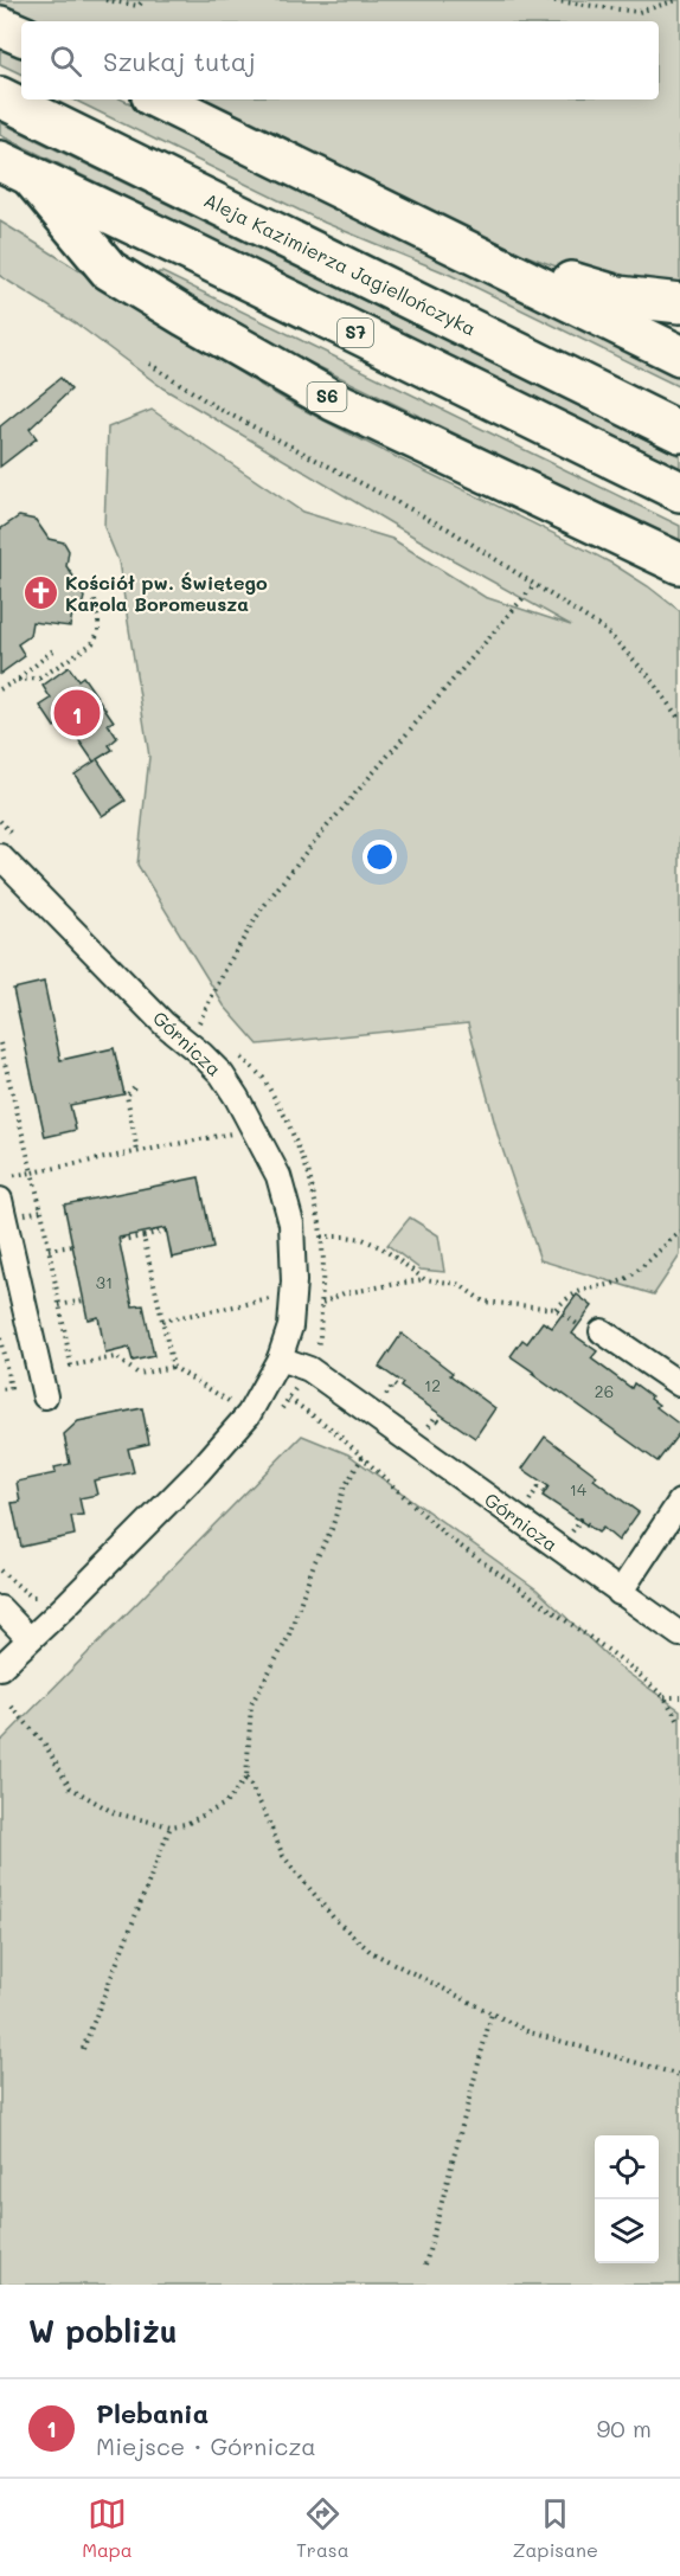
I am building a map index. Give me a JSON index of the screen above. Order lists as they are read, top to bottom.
{
  "streets": {
    "highway": ["Aleja Kazimierza Jagiellończyka", "S7", "S6"],
    "street": ["Górnicza"]
  },
  "crossings": [
    ["S7", "S6"]
  ],
  "places": {
    "church": ["Kościół pw. Świętego Karola Boromeusza"]
  },
  "house_numbers": [
    "31",
    "12",
    "26",
    "14"
  ],
  "page": {
    "search": "Szukaj tutaj",
    "pins": "1",
    "heading": "W pobliżu",
    "list": [
      {
        "mark": "1",
        "name": "Plebania",
        "note": "Miejsce · Górnicza",
        "value": "90 m"
      }
    ],
    "nav": ["Mapa", "Trasa", "Zapisane"]
  }
}
